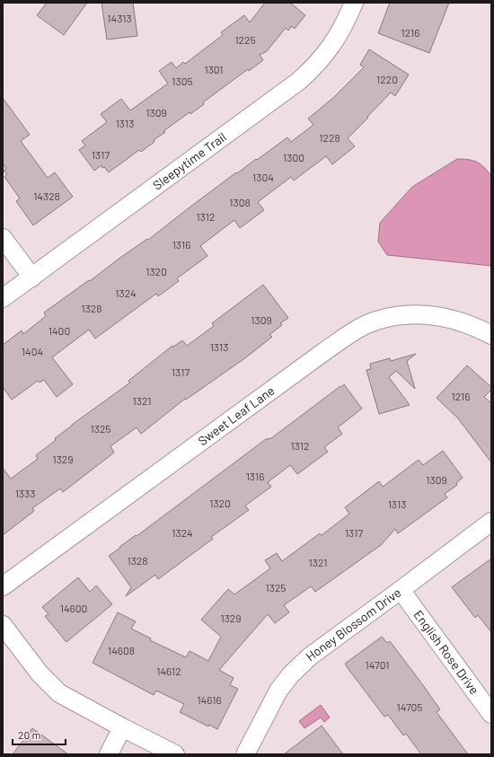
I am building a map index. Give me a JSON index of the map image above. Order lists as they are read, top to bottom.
{
  "streets": {
    "street": [
      "Sleepytime Trail",
      "Sweet Leaf Lane",
      "Honey Blossom Drive",
      "English Rose Drive"
    ]
  },
  "crossings": [
    ["Honey Blossom Drive", "English Rose Drive"]
  ],
  "house_numbers": [
    "14313",
    "1216",
    "1225",
    "1301",
    "1220",
    "1305",
    "1309",
    "1313",
    "1228",
    "1317",
    "1300",
    "1304",
    "14328",
    "1308",
    "1312",
    "1316",
    "1320",
    "1324",
    "1328",
    "1309",
    "1400",
    "1313",
    "1404",
    "1317",
    "1216",
    "1321",
    "1325",
    "1312",
    "1329",
    "1316",
    "1309",
    "1333",
    "1320",
    "1313",
    "1324",
    "1317",
    "1328",
    "1321",
    "1325",
    "14600",
    "1329",
    "14608",
    "14701",
    "14612",
    "14616",
    "14705"
  ],
  "scale_bar": "20 m"
}
